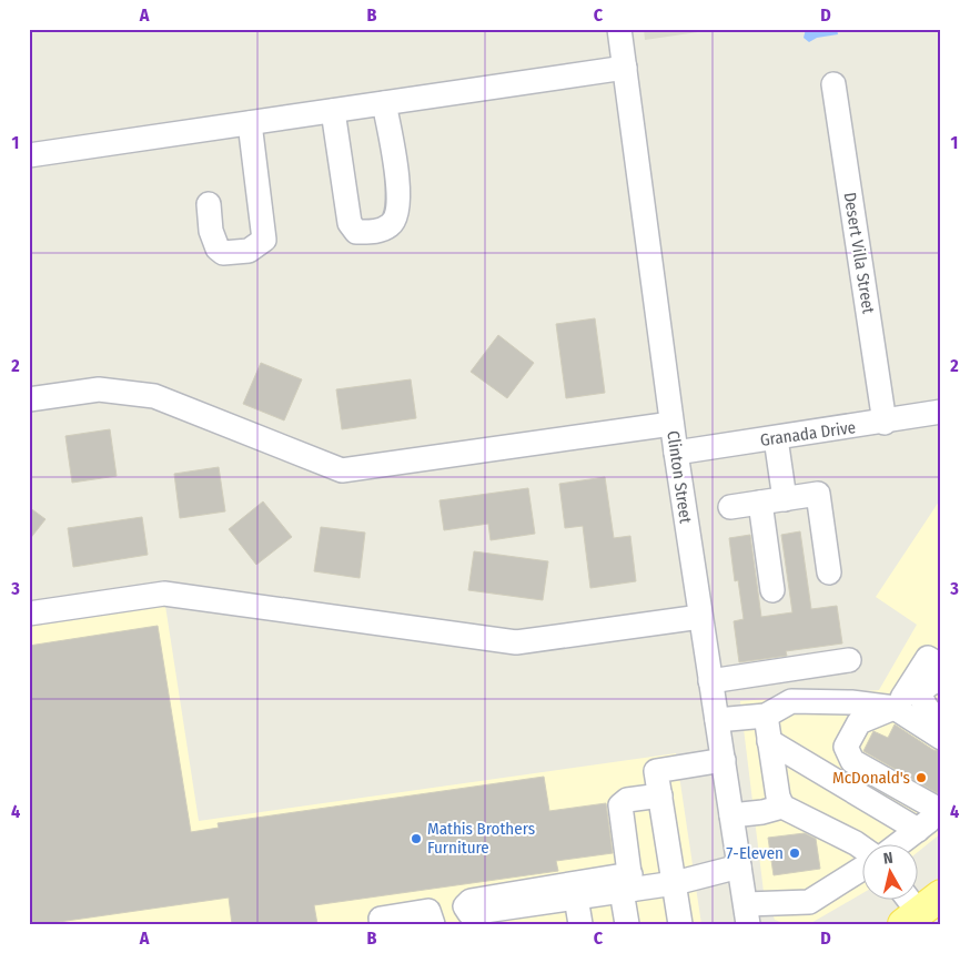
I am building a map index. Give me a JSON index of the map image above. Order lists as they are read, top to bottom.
{
  "streets": {
    "street": ["Desert Villa Street", "Granada Drive", "Clinton Street"]
  },
  "crossings": [
    ["Desert Villa Street", "Granada Drive"],
    ["Granada Drive", "Clinton Street"]
  ],
  "places": ["McDonald's", "Mathis Brothers Furniture", "7-Eleven"],
  "north": "top",
  "grid": {
    "columns": [
      "A",
      "B",
      "C",
      "D"
    ],
    "rows": [
      "1",
      "2",
      "3",
      "4"
    ]
  }
}
